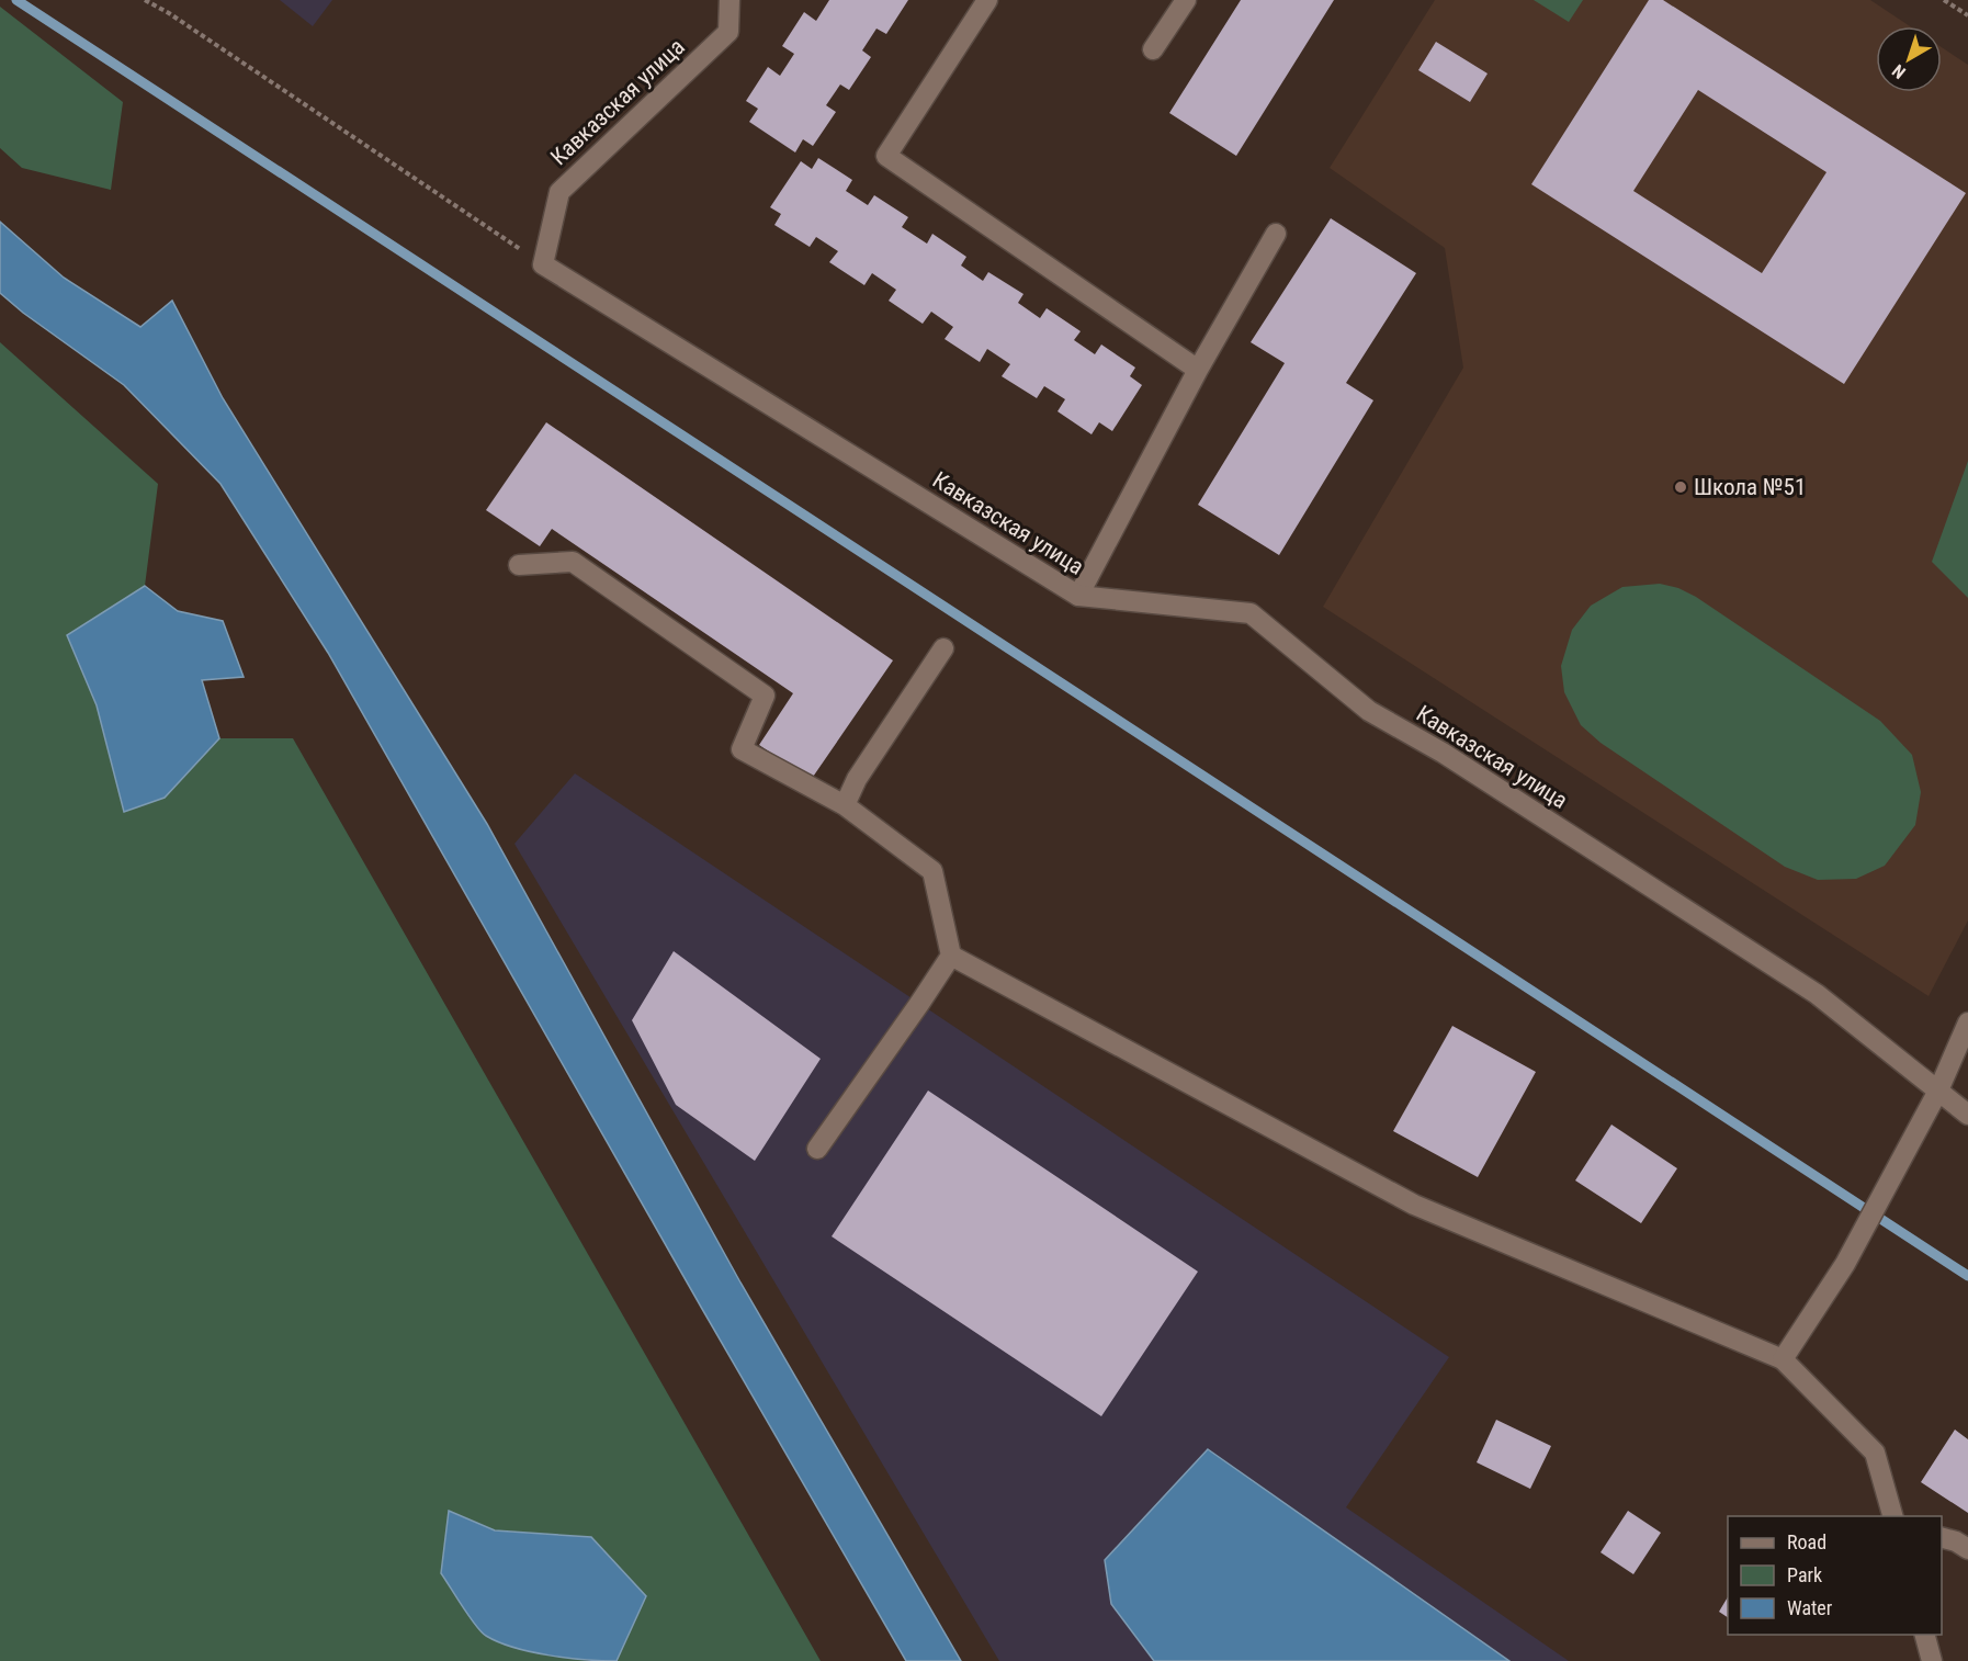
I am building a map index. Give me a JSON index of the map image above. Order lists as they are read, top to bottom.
{
  "streets": {
    "street": ["Кавказская улица"]
  },
  "places": ["Школа №51"],
  "legend": ["Road", "Park", "Water"],
  "north": "bottom left"
}
